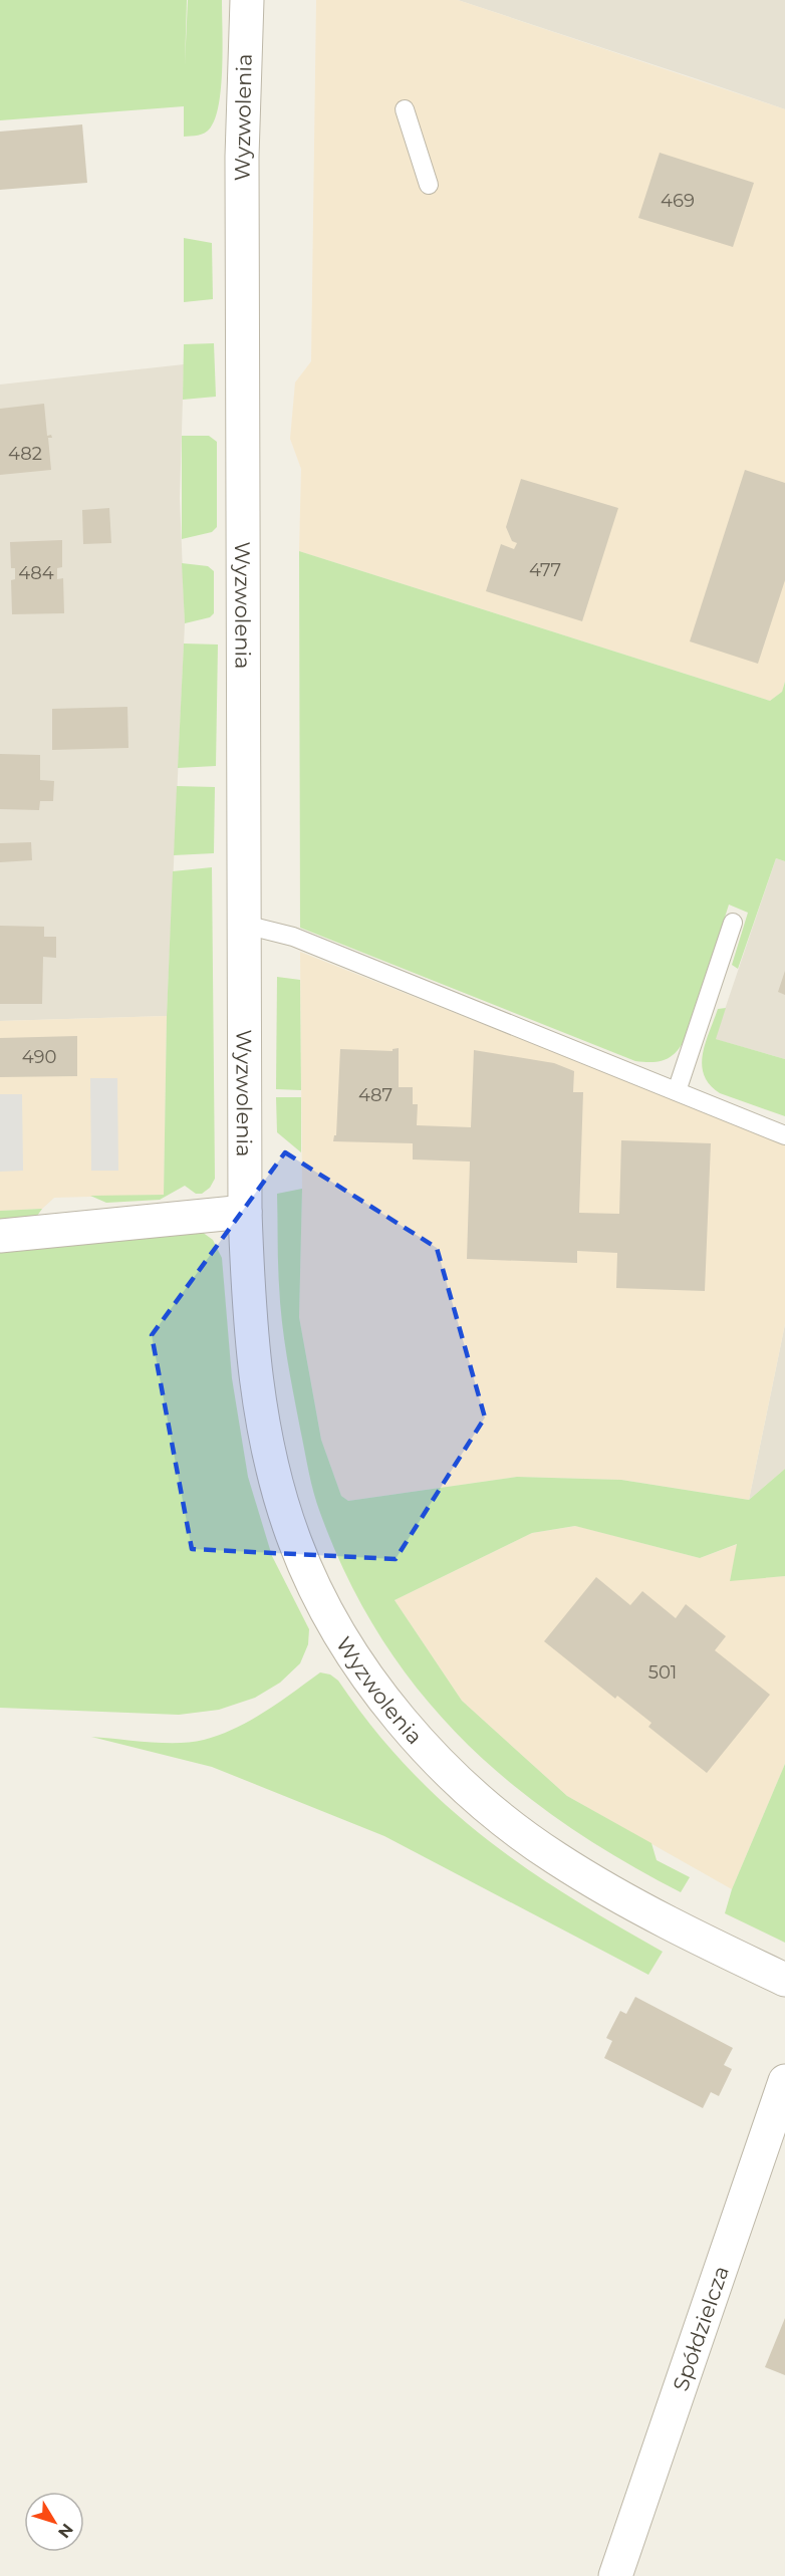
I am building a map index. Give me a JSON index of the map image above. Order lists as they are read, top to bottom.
{
  "streets": {
    "street": ["Wyzwolenia", "Spółdzielcza"]
  },
  "house_numbers": [
    "469",
    "482",
    "477",
    "484",
    "490",
    "487",
    "501"
  ],
  "north": "bottom right"
}
